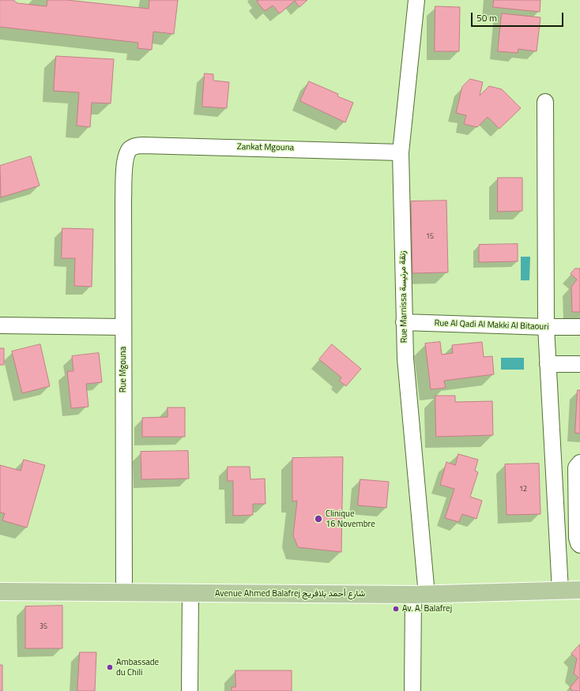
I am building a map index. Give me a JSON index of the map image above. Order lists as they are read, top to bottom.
{
  "streets": {
    "main road": ["Avenue Ahmed Balafrej شارع أحمد بلافريج"],
    "street": [
      "Zankat Mgouna",
      "Rue Marnissa زنقة مرنيسة",
      "Rue Al Qadi Al Makki Al Bitaouri",
      "Rue Mgouna"
    ]
  },
  "crossings": [
    ["Zankat Mgouna", "Rue Marnissa زنقة مرنيسة"],
    ["Zankat Mgouna", "Rue Mgouna"],
    ["Rue Marnissa زنقة مرنيسة", "Rue Al Qadi Al Makki Al Bitaouri"],
    ["Rue Marnissa زنقة مرنيسة", "Avenue Ahmed Balafrej شارع أحمد بلافريج"],
    ["Rue Mgouna", "Avenue Ahmed Balafrej شارع أحمد بلافريج"]
  ],
  "places": ["Clinique 16 Novembre", "Av. A. Balafrej", "Ambassade du Chili"],
  "house_numbers": ["15", "12", "35"],
  "scale_bar": "50 m"
}
